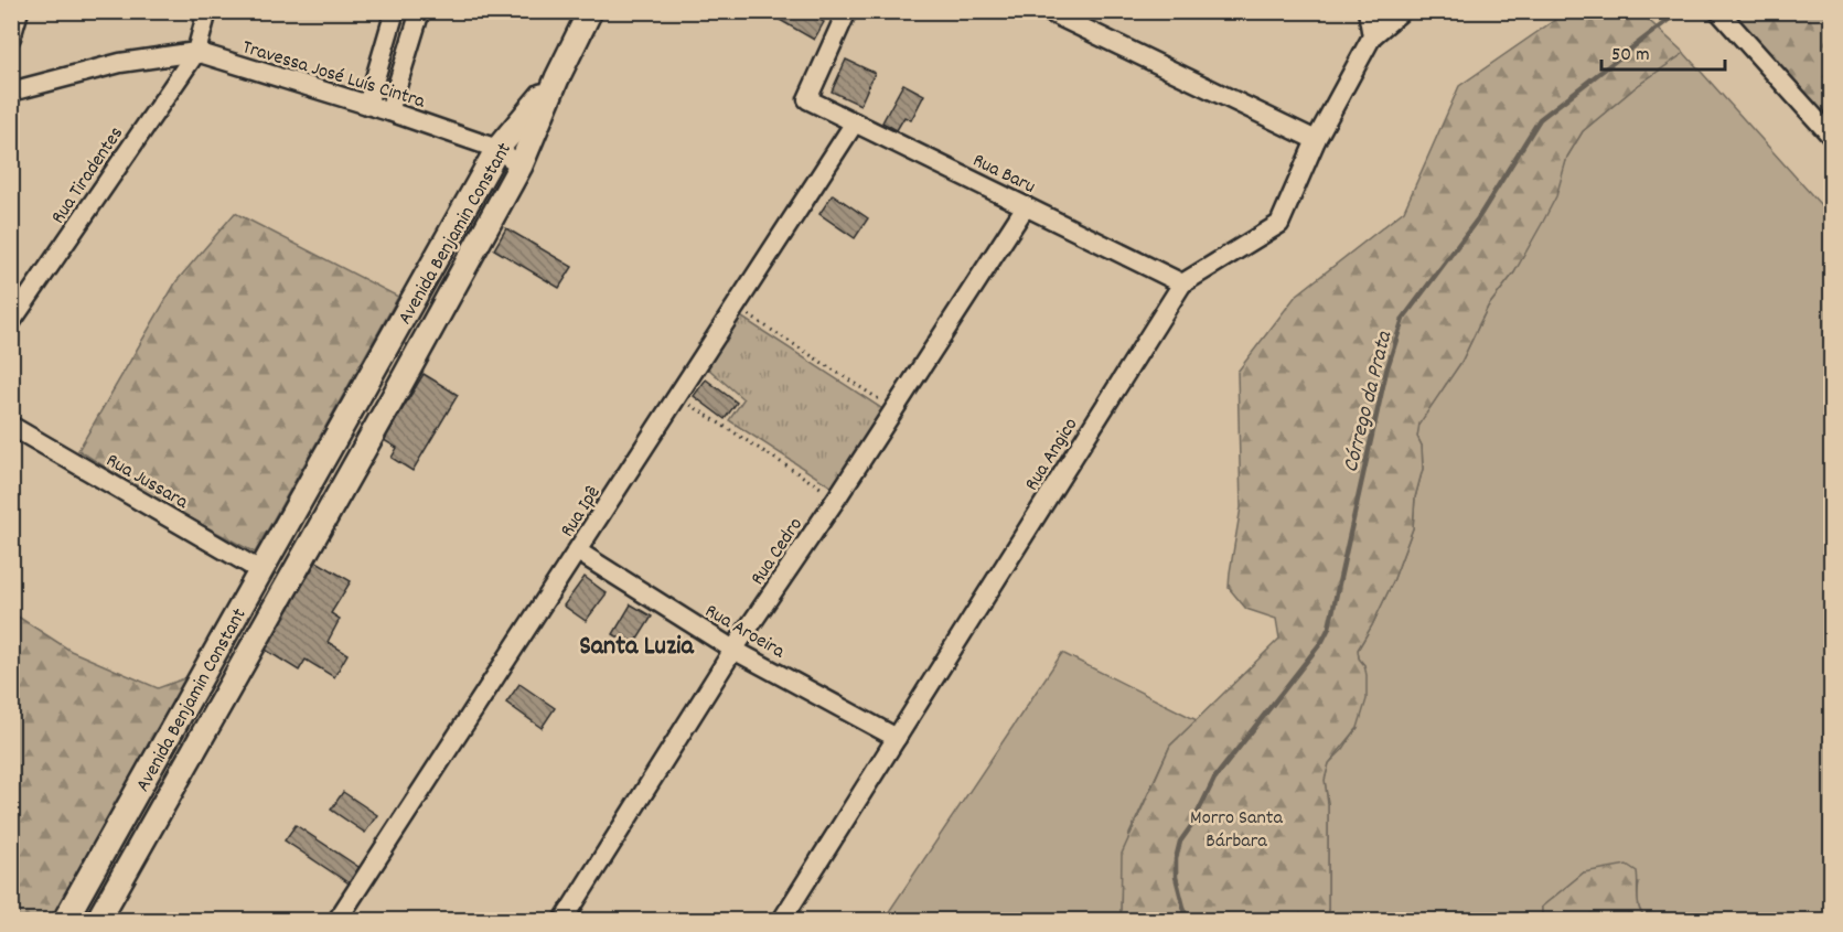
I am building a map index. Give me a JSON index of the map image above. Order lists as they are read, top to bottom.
{
  "streets": {
    "street": [
      "Travessa José Luís Cintra",
      "Rua Baru",
      "Rua Tiradentes",
      "Avenida Benjamin Constant",
      "Rua Angico",
      "Rua Jussara",
      "Rua Ipê",
      "Rua Cedro",
      "Rua Aroeira"
    ]
  },
  "crossings": [
    ["Travessa José Luís Cintra", "Rua Tiradentes"],
    ["Travessa José Luís Cintra", "Avenida Benjamin Constant"],
    ["Rua Baru", "Rua Angico"],
    ["Rua Baru", "Rua Ipê"],
    ["Rua Baru", "Rua Cedro"],
    ["Avenida Benjamin Constant", "Rua Jussara"],
    ["Rua Angico", "Rua Aroeira"],
    ["Rua Ipê", "Rua Aroeira"],
    ["Rua Cedro", "Rua Aroeira"]
  ],
  "districts": ["Santa Luzia"],
  "water": ["Córrego da Prata"],
  "parks": ["Morro Santa Bárbara"],
  "scale_bar": "50 m"
}
